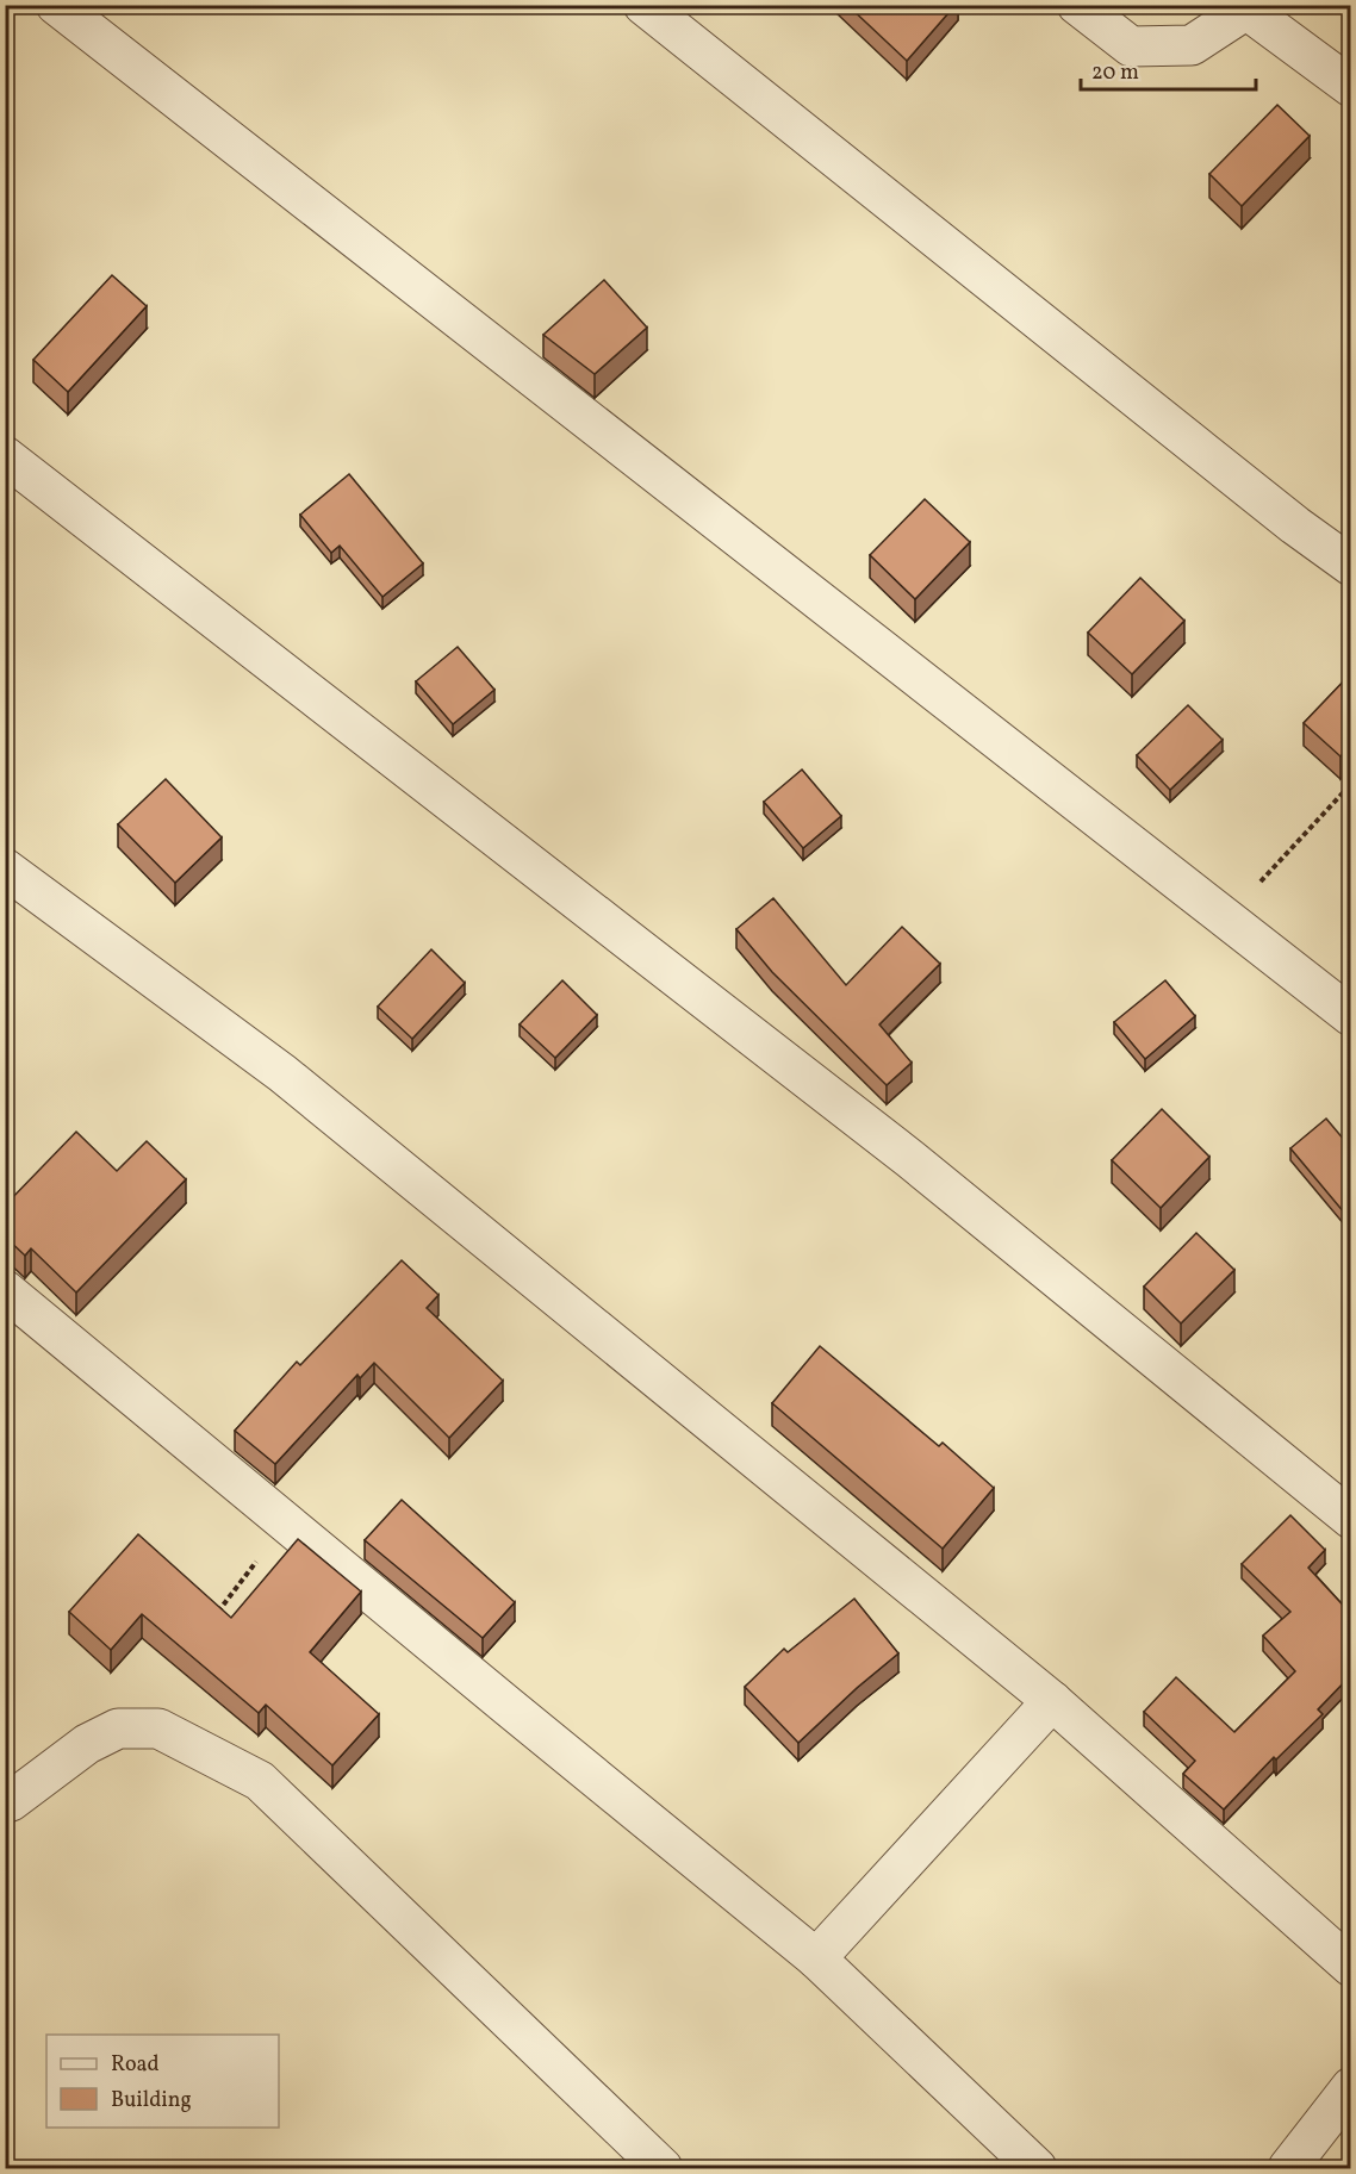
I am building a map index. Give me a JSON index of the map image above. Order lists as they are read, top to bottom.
{
  "legend": ["Road", "Building"],
  "scale_bar": "20 m"
}
